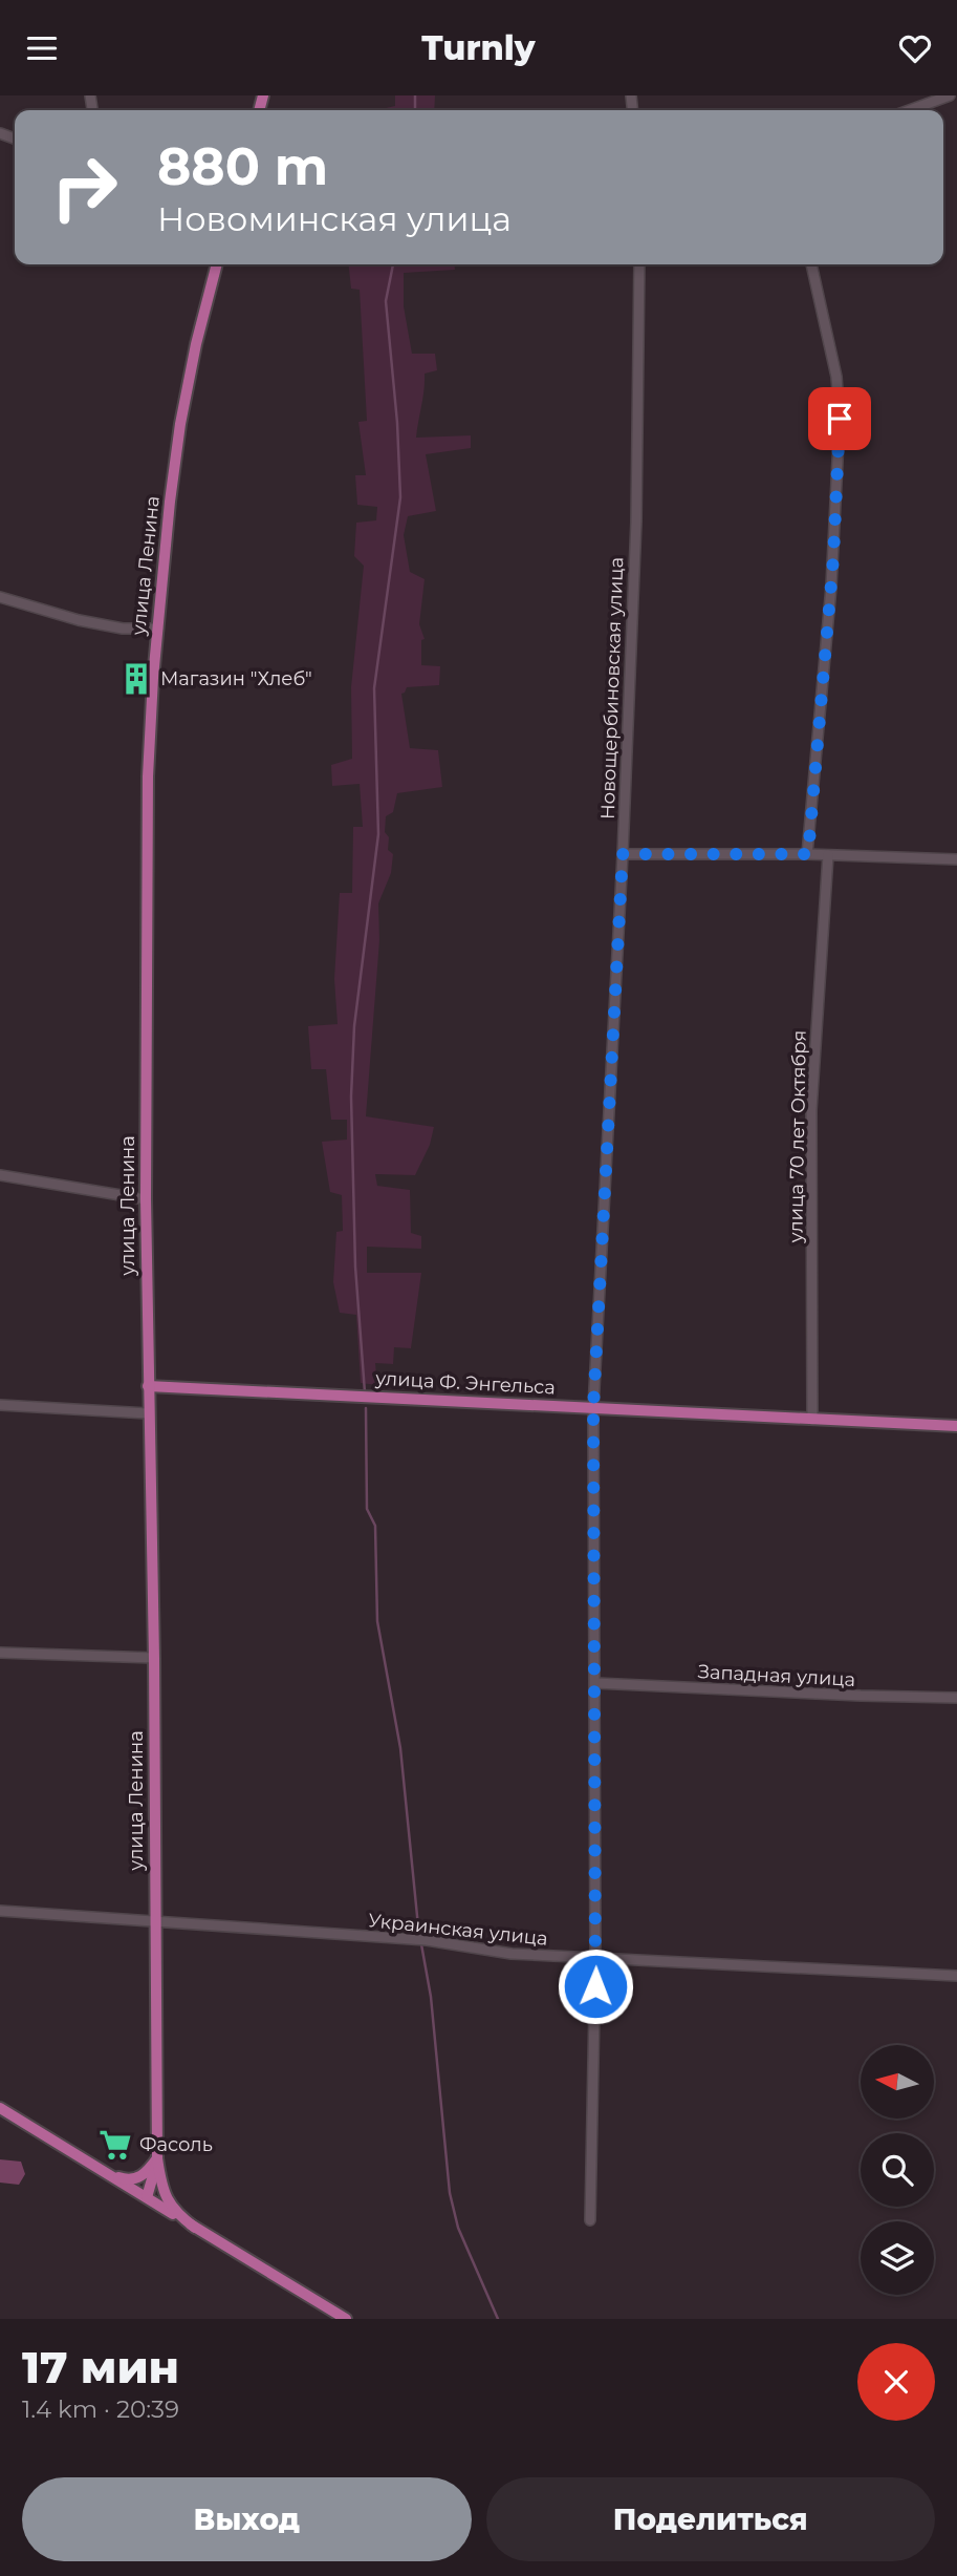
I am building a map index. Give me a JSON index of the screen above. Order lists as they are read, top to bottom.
{
  "streets": {
    "main road": ["улица Ленина", "улица Ф. Энгельса"],
    "street": [
      "Новощербиновская улица",
      "улица 70 лет Октября",
      "Западная улица",
      "Украинская улица"
    ]
  },
  "crossings": [
    ["улица Ленина", "улица Ф. Энгельса"],
    ["улица Ленина", "Украинская улица"],
    ["Новощербиновская улица", "улица Ф. Энгельса"],
    ["Новощербиновская улица", "Западная улица"],
    ["Новощербиновская улица", "Украинская улица"],
    ["улица 70 лет Октября", "улица Ф. Энгельса"]
  ],
  "places": {
    "building": ["Магазин \"Хлеб\""],
    "supermarket": ["Фасоль"]
  },
  "north": "left",
  "page": {
    "header": "Turnly",
    "turn": ["880 m", "Новоминская улица"],
    "heading": ["17 мин", "1.4 km · 20:39"],
    "buttons": ["Выход", "Поделиться"]
  }
}
